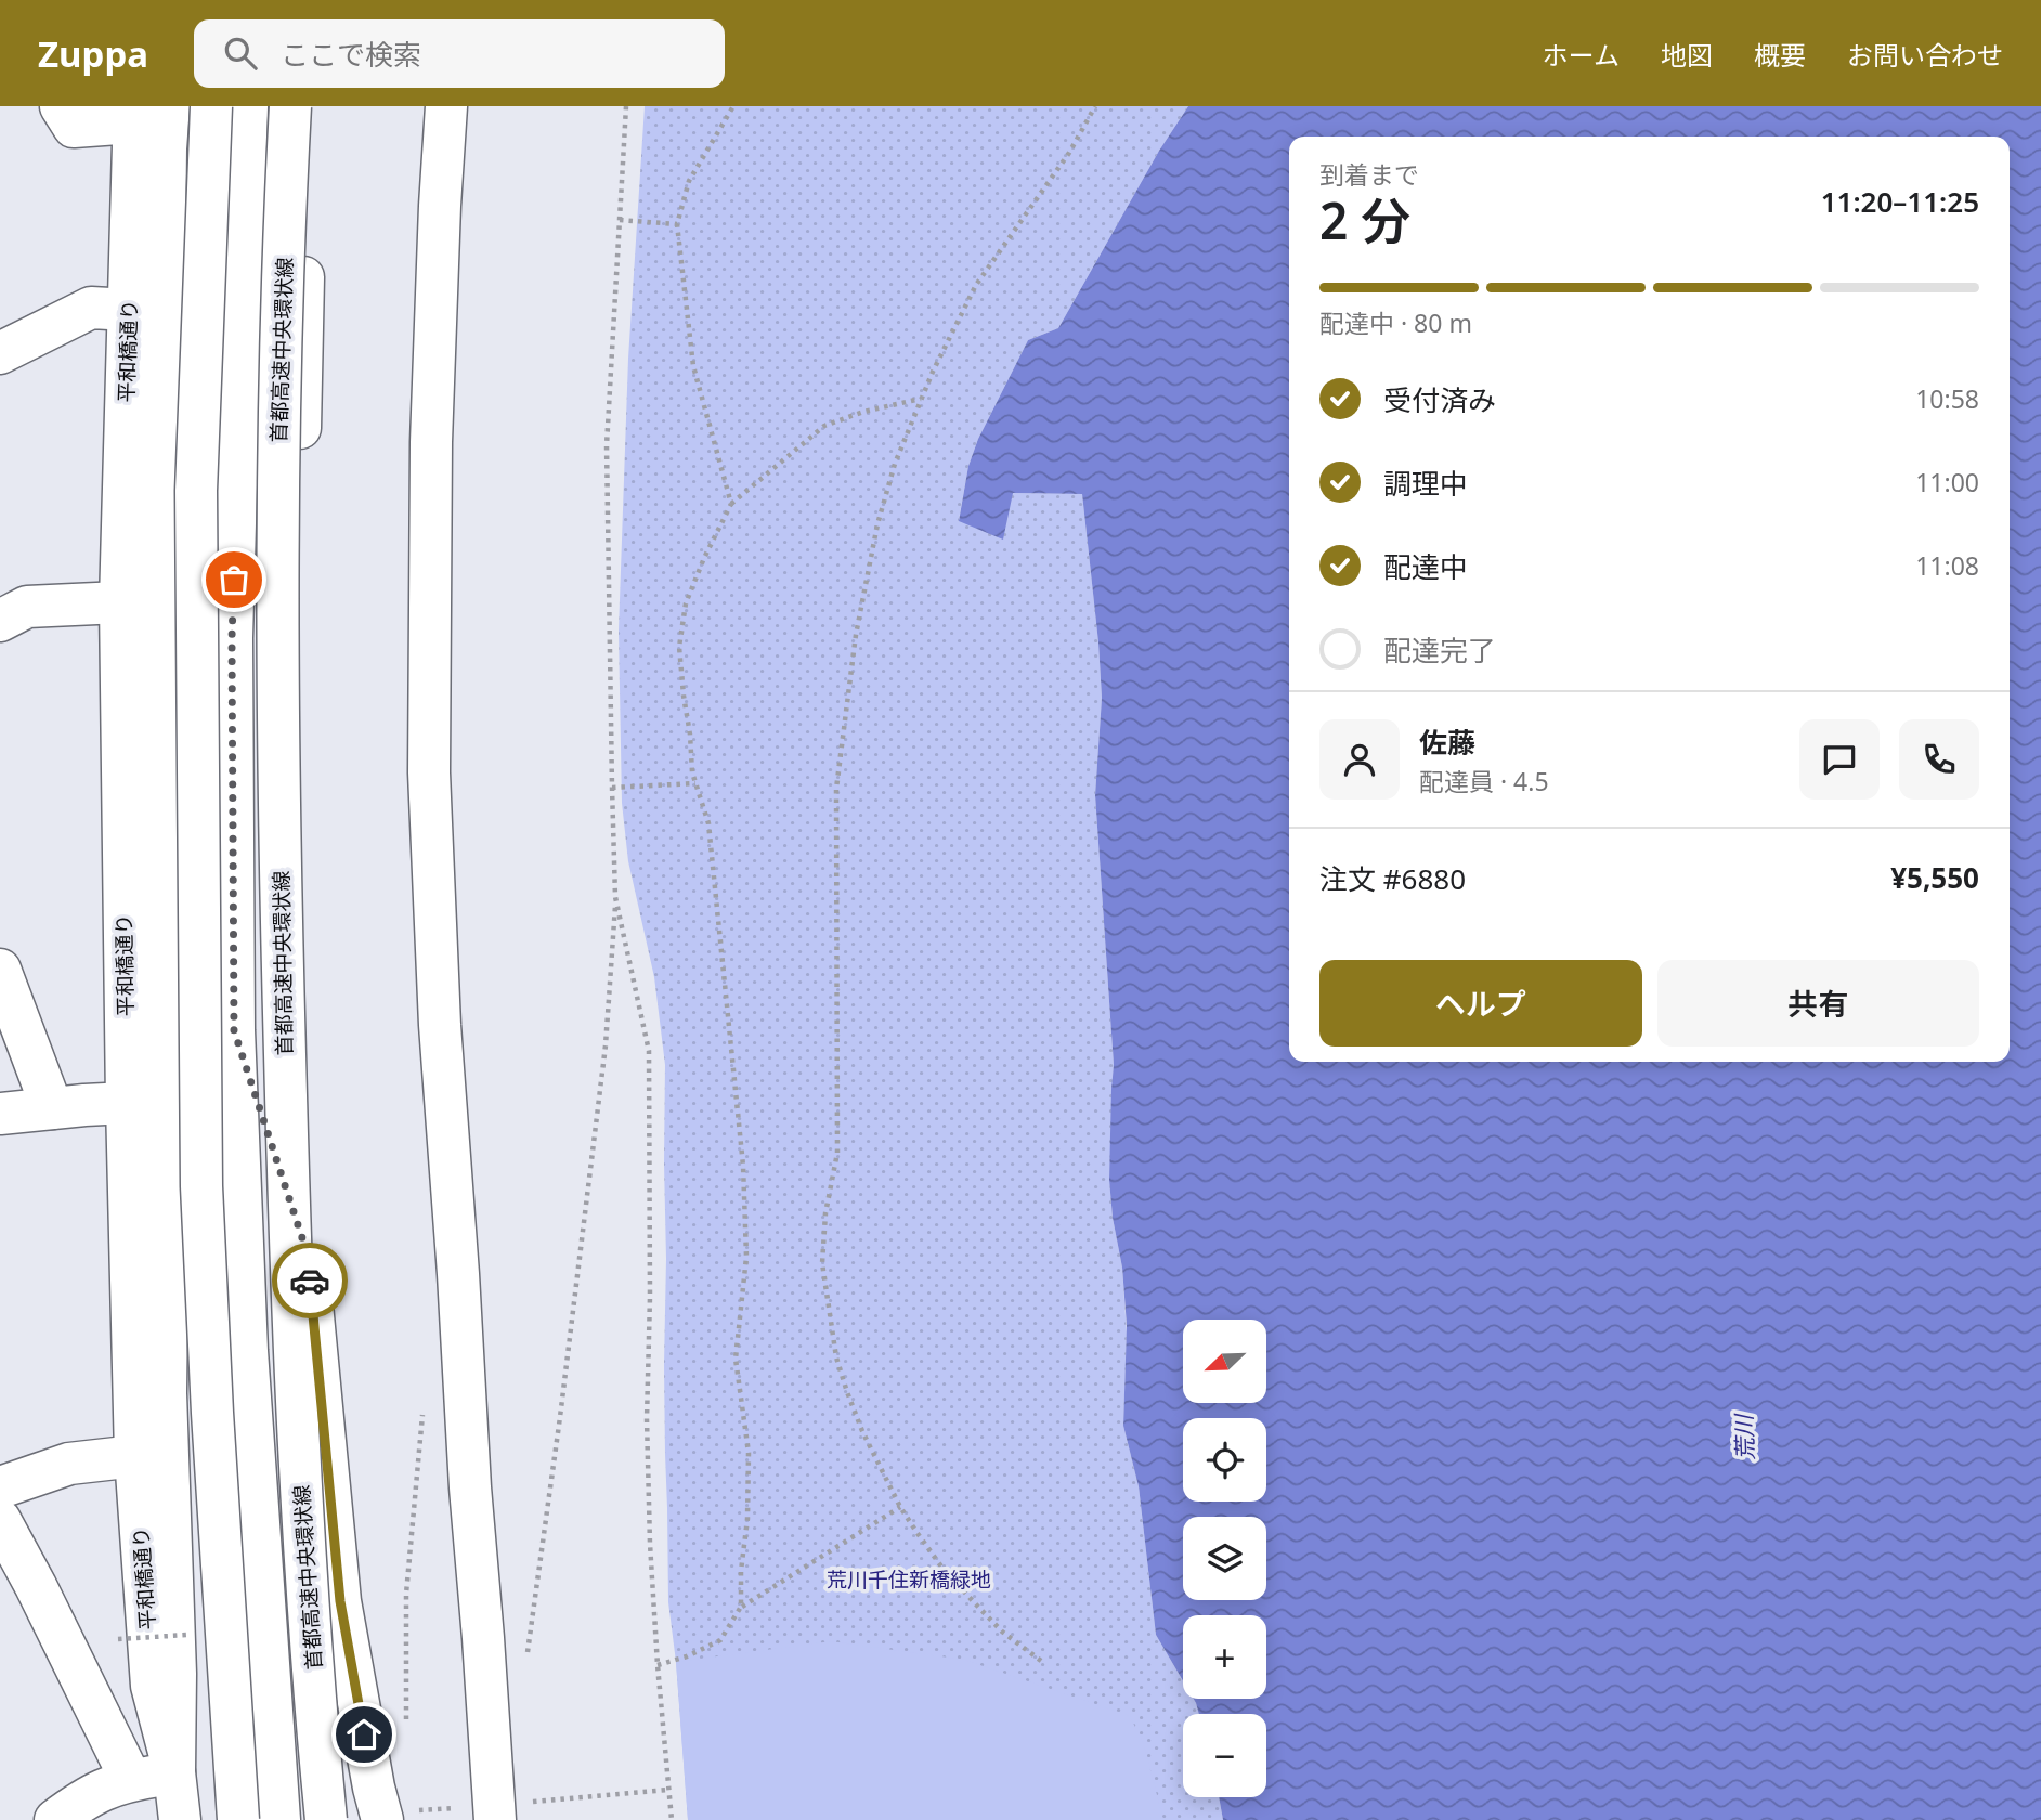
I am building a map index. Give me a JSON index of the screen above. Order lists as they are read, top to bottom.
{
  "streets": {
    "main road": ["首都高速中央環状線", "平和橋通り"]
  },
  "water": ["荒川"],
  "parks": ["荒川千住新橋緑地"],
  "north": "bottom left",
  "page": {
    "header": "Zuppa",
    "search": "ここで検索",
    "nav": [
      "ホーム",
      "地図",
      "概要",
      "お問い合わせ"
    ],
    "heading": ["2 分", "到着まで", "11:20–11:25"],
    "panel": [
      "佐藤",
      "配達員 · 4.5",
      "注文 #6880",
      "¥5,550"
    ],
    "bar": "配達中 · 80 m",
    "list": [
      ["受付済み", "10:58"],
      ["調理中", "11:00"],
      ["配達中", "11:08"],
      "配達完了"
    ],
    "buttons": ["ヘルプ", "共有"],
    "map_buttons": ["+", "−"]
  }
}
